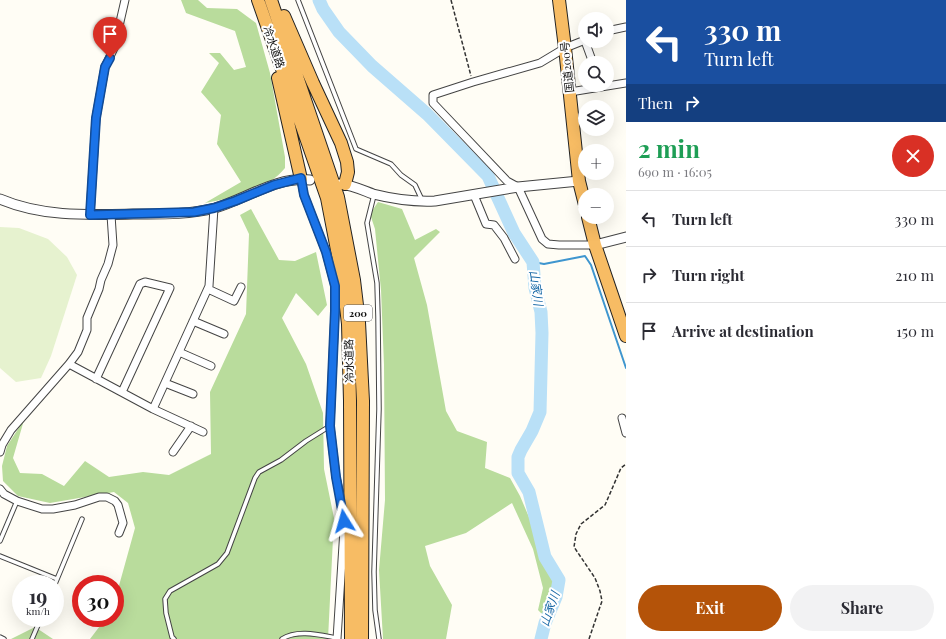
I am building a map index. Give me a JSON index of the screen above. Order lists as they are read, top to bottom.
{
  "streets": {
    "highway": ["冷水道路", "国道200号", "200"]
  },
  "water": ["山家川"],
  "page": {
    "turn": ["330 m", "Turn left"],
    "map_buttons": ["+", "−"],
    "then": "Then",
    "heading": ["2 min", "690 m · 16:05"],
    "list": [
      {
        "name": "Turn left",
        "value": "330 m"
      },
      {
        "name": "Turn right",
        "value": "210 m"
      },
      {
        "name": "Arrive at destination",
        "value": "150 m"
      }
    ],
    "speed": "19 km/h",
    "limit": "30",
    "buttons": ["Exit", "Share"]
  }
}
